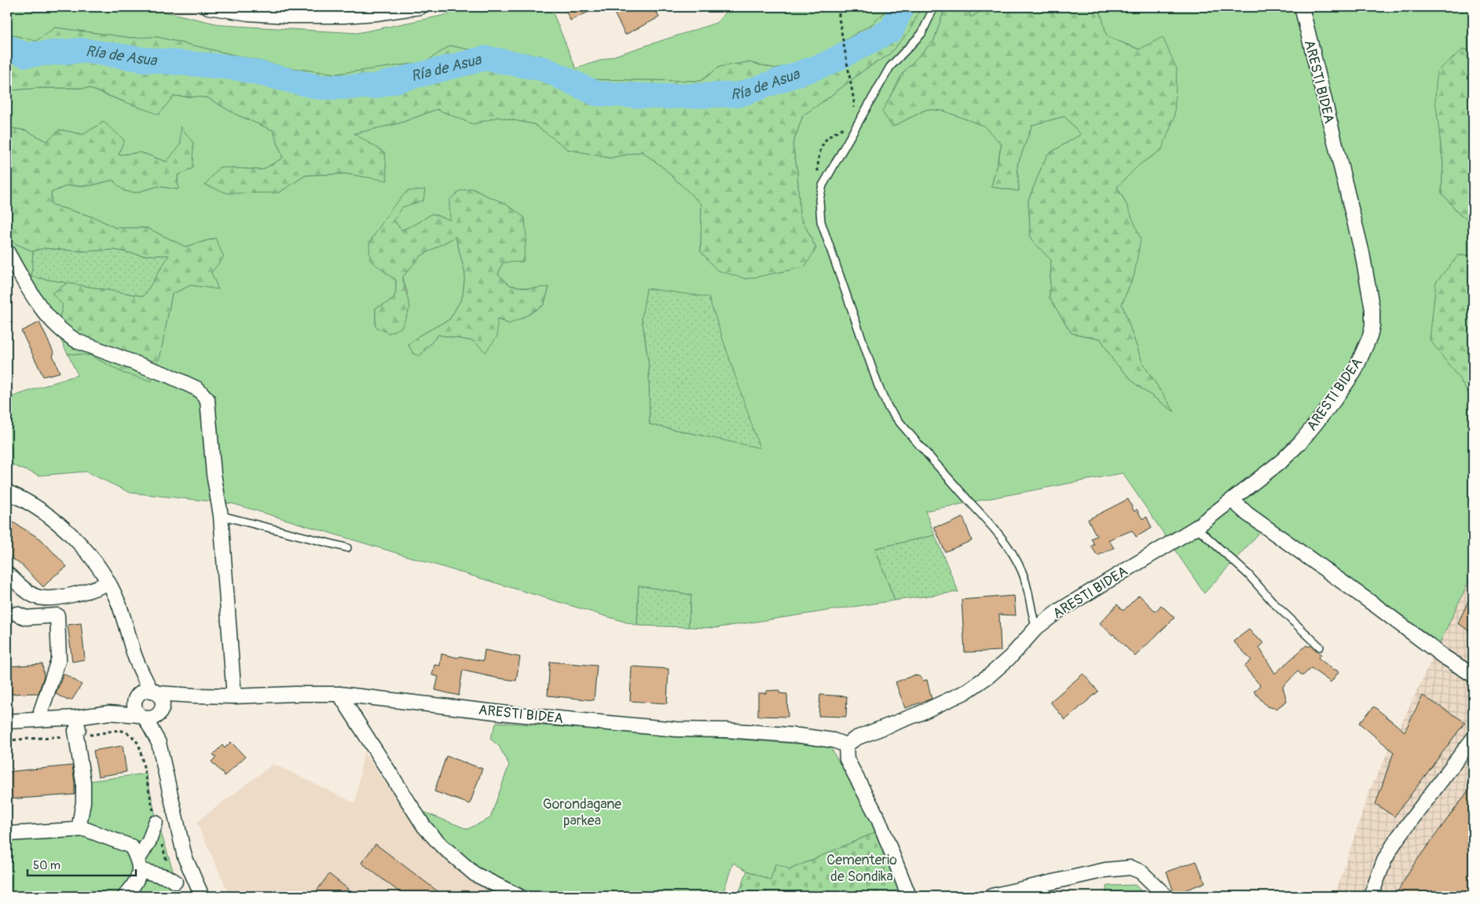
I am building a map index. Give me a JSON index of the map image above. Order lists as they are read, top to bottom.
{
  "streets": {
    "street": ["ARESTI BIDEA"]
  },
  "water": ["Ría de Asua"],
  "parks": ["Gorondagane parkea", "Cementerio de Sondika"],
  "scale_bar": "50 m"
}
